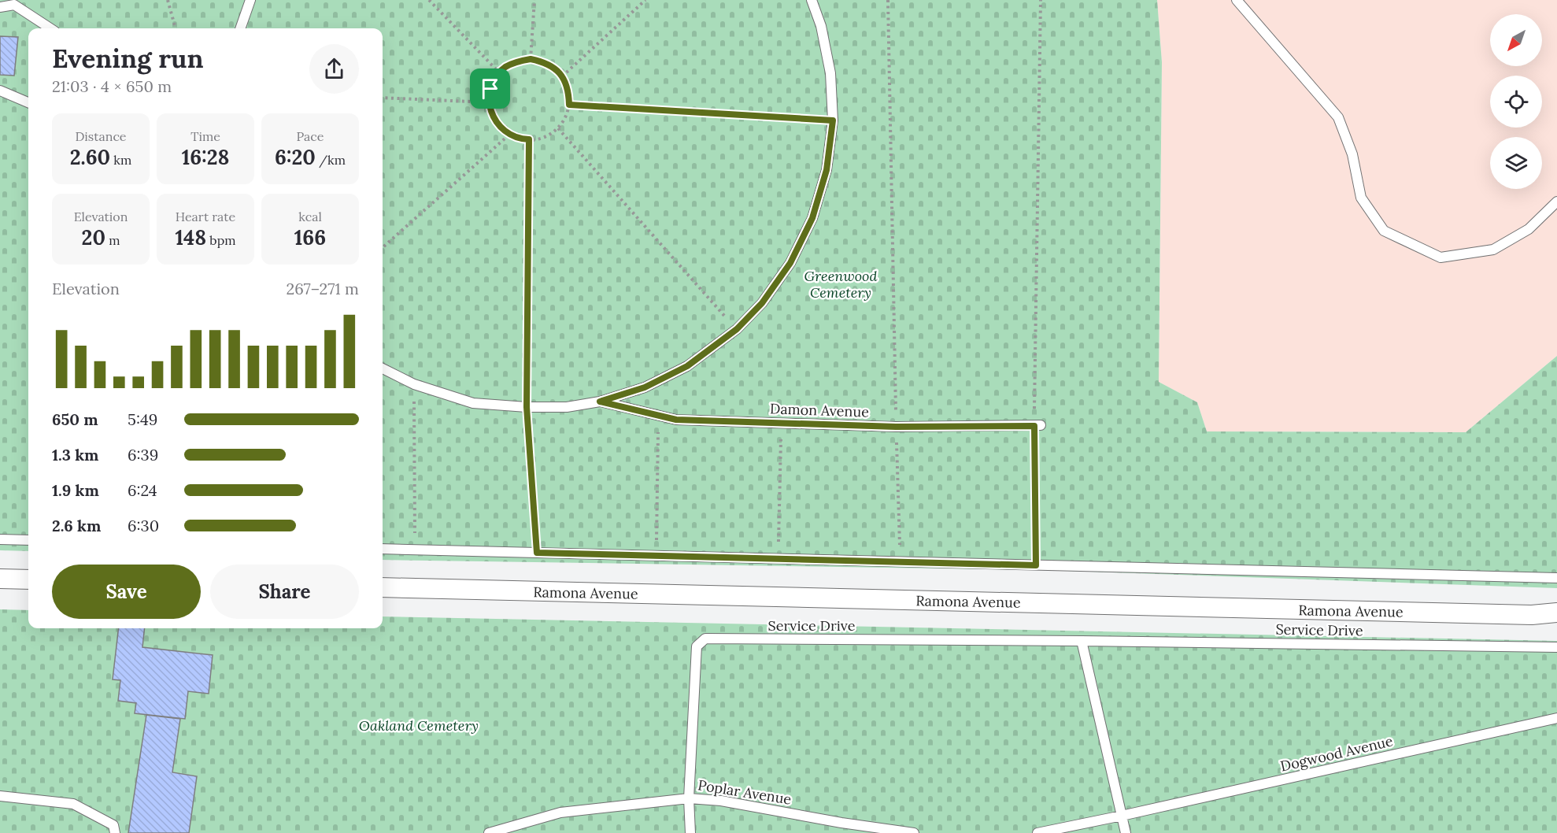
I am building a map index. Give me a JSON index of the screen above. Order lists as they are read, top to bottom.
{
  "streets": {
    "street": ["Ramona Avenue"],
    "lane": [
      "Damon Avenue",
      "Service Drive",
      "Dogwood Avenue",
      "Poplar Avenue"
    ]
  },
  "crossings": [
    ["Service Drive", "Poplar Avenue"]
  ],
  "parks": ["Greenwood Cemetery", "Oakland Cemetery"],
  "north": "bottom left",
  "page": {
    "heading": ["Evening run", "21:03 · 4 × 650 m"],
    "stats": [
      ["Distance", "2.60 km"],
      ["Time", "16:28"],
      ["Pace", "6:20 /km"],
      ["Elevation", "20 m"],
      ["Heart rate", "148 bpm"],
      ["kcal", "166"]
    ],
    "chart": ["Elevation", "267–271 m"],
    "list": [
      {
        "name": "650 m",
        "note": "5:49"
      },
      {
        "name": "1.3 km",
        "note": "6:39"
      },
      {
        "name": "1.9 km",
        "note": "6:24"
      },
      {
        "name": "2.6 km",
        "note": "6:30"
      }
    ],
    "buttons": ["Save", "Share"]
  }
}
